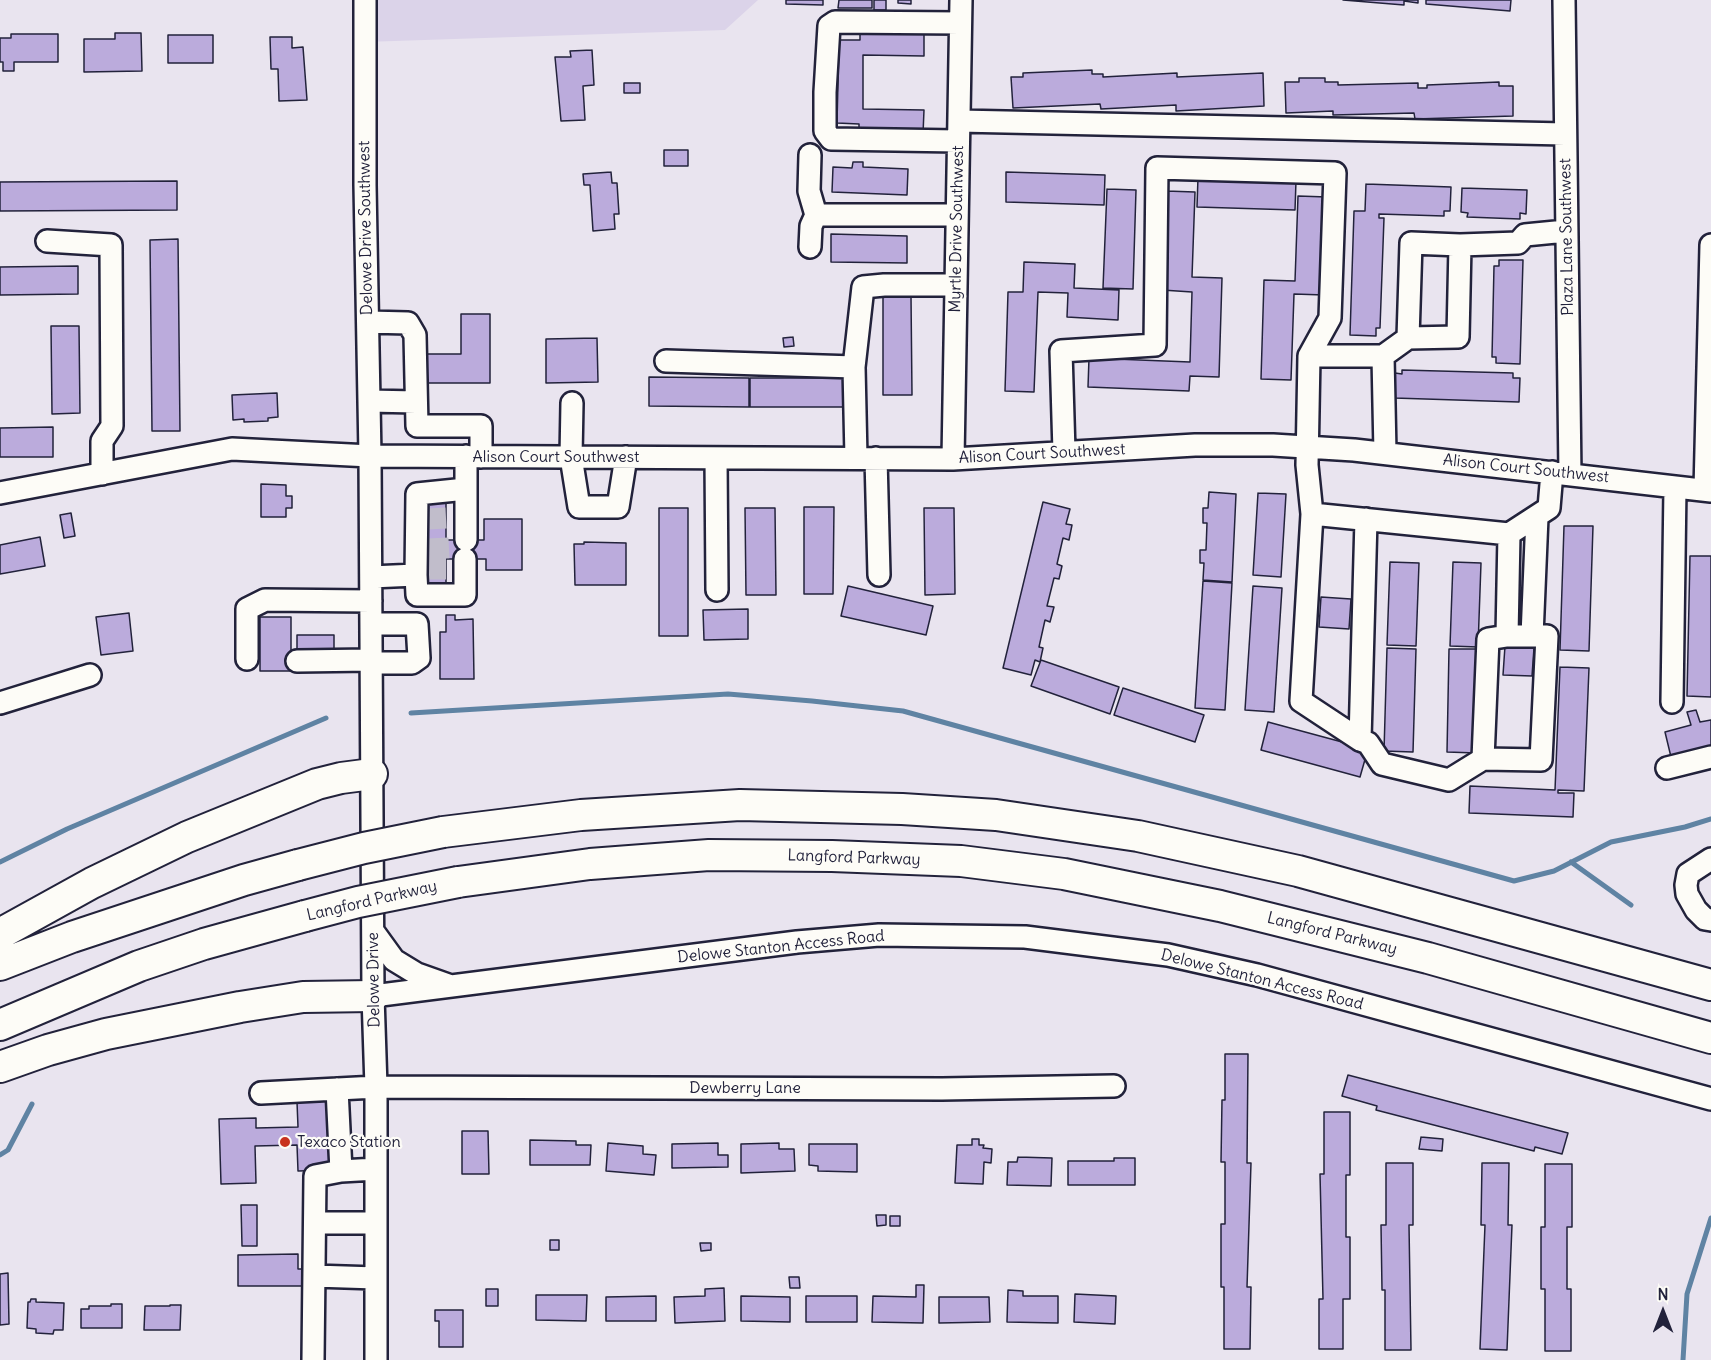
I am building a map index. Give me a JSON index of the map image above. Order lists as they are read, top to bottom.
{
  "streets": {
    "highway": ["Langford Parkway"],
    "street": [
      "Delowe Drive Southwest",
      "Myrtle Drive Southwest",
      "Plaza Lane Southwest",
      "Alison Court Southwest",
      "Delowe Stanton Access Road",
      "Delowe Drive",
      "Dewberry Lane"
    ]
  },
  "crossings": [
    ["Delowe Drive Southwest", "Alison Court Southwest"],
    ["Delowe Drive Southwest", "Delowe Drive"],
    ["Myrtle Drive Southwest", "Alison Court Southwest"],
    ["Plaza Lane Southwest", "Alison Court Southwest"],
    ["Alison Court Southwest", "Delowe Drive"],
    ["Delowe Stanton Access Road", "Delowe Drive"],
    ["Delowe Drive", "Dewberry Lane"]
  ],
  "places": ["Texaco Station"],
  "north": "top"
}
